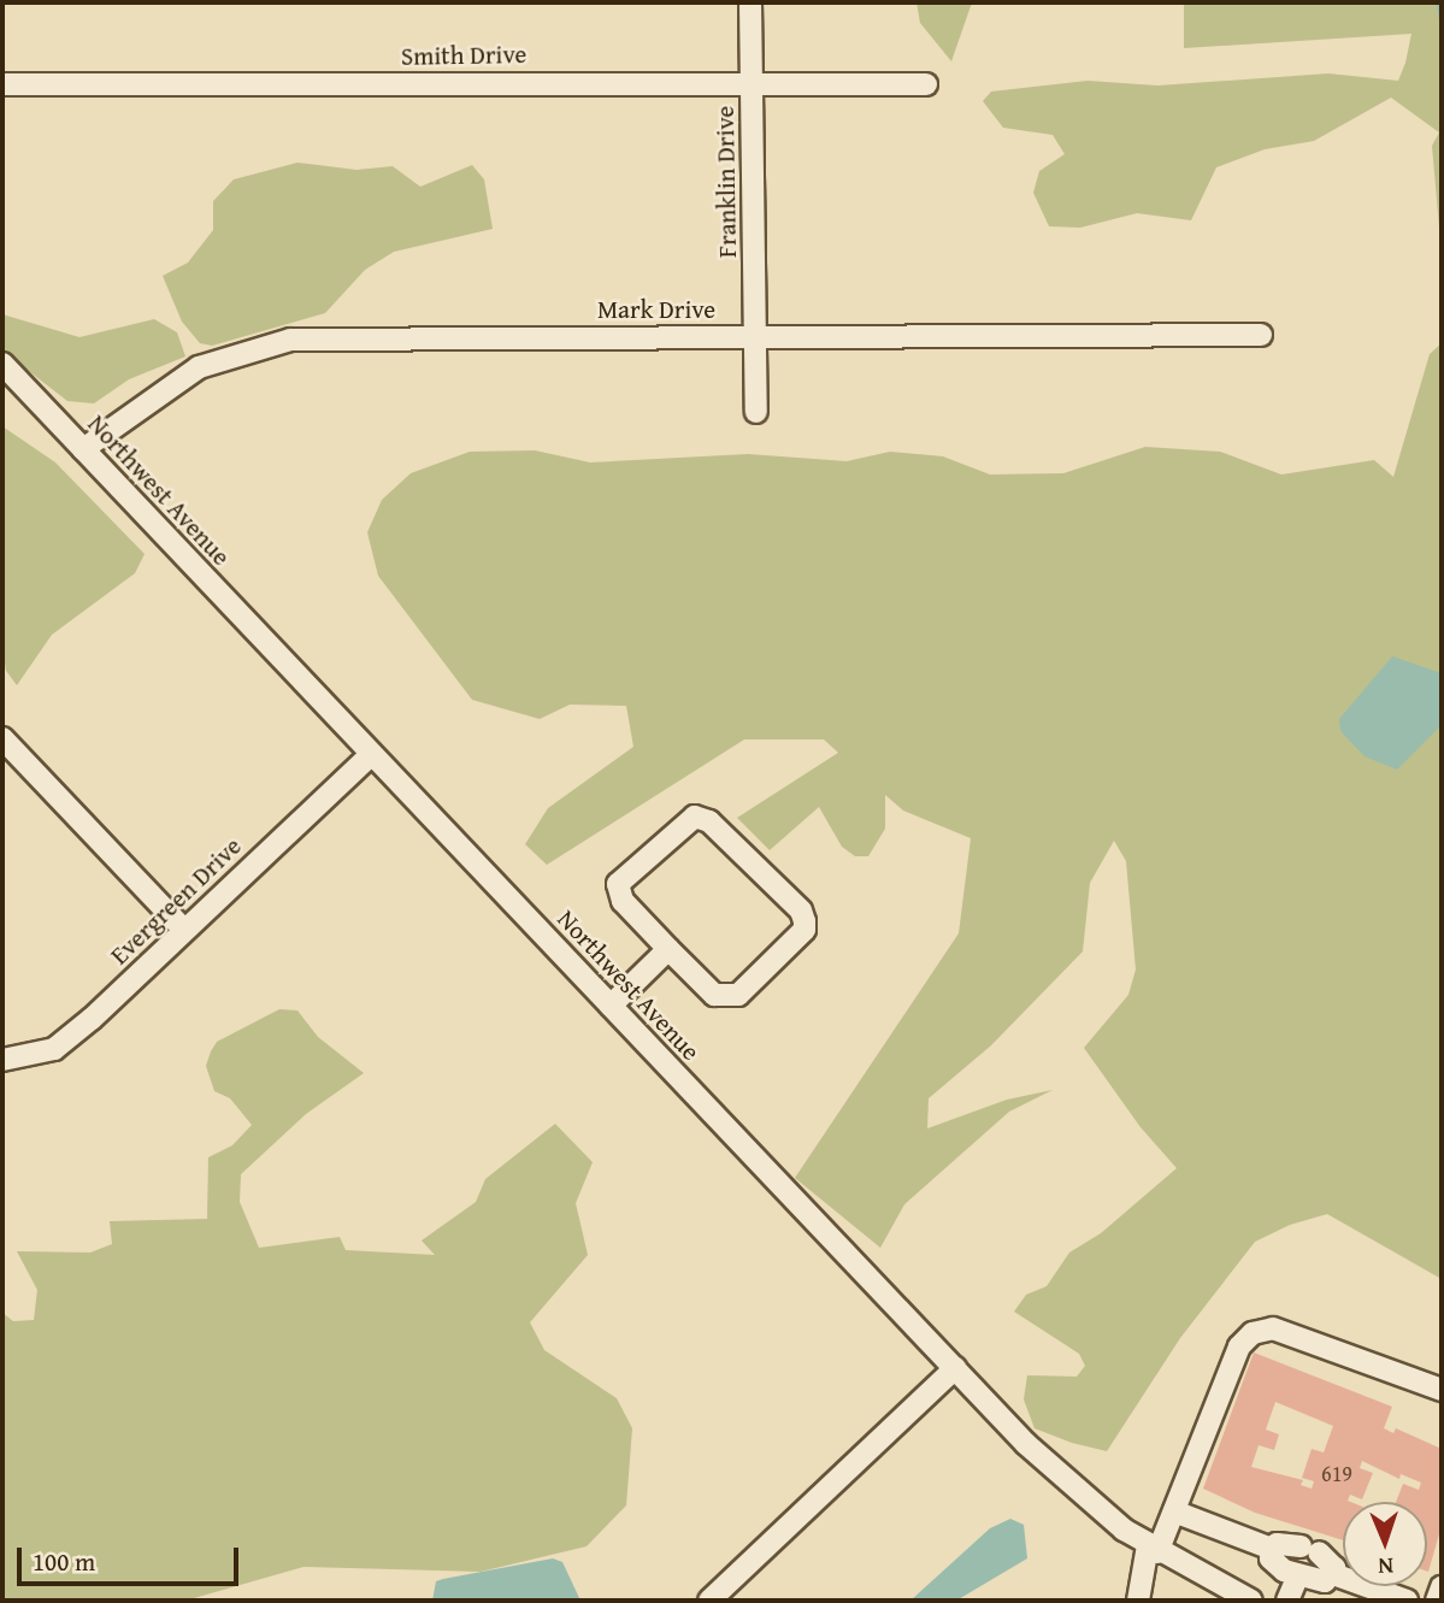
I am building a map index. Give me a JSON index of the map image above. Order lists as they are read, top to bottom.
{
  "streets": {
    "street": [
      "Smith Drive",
      "Franklin Drive",
      "Mark Drive",
      "Northwest Avenue",
      "Evergreen Drive"
    ]
  },
  "crossings": [
    ["Smith Drive", "Franklin Drive"],
    ["Franklin Drive", "Mark Drive"],
    ["Mark Drive", "Northwest Avenue"],
    ["Northwest Avenue", "Evergreen Drive"]
  ],
  "house_numbers": ["619"],
  "scale_bar": "100 m",
  "north": "bottom"
}
